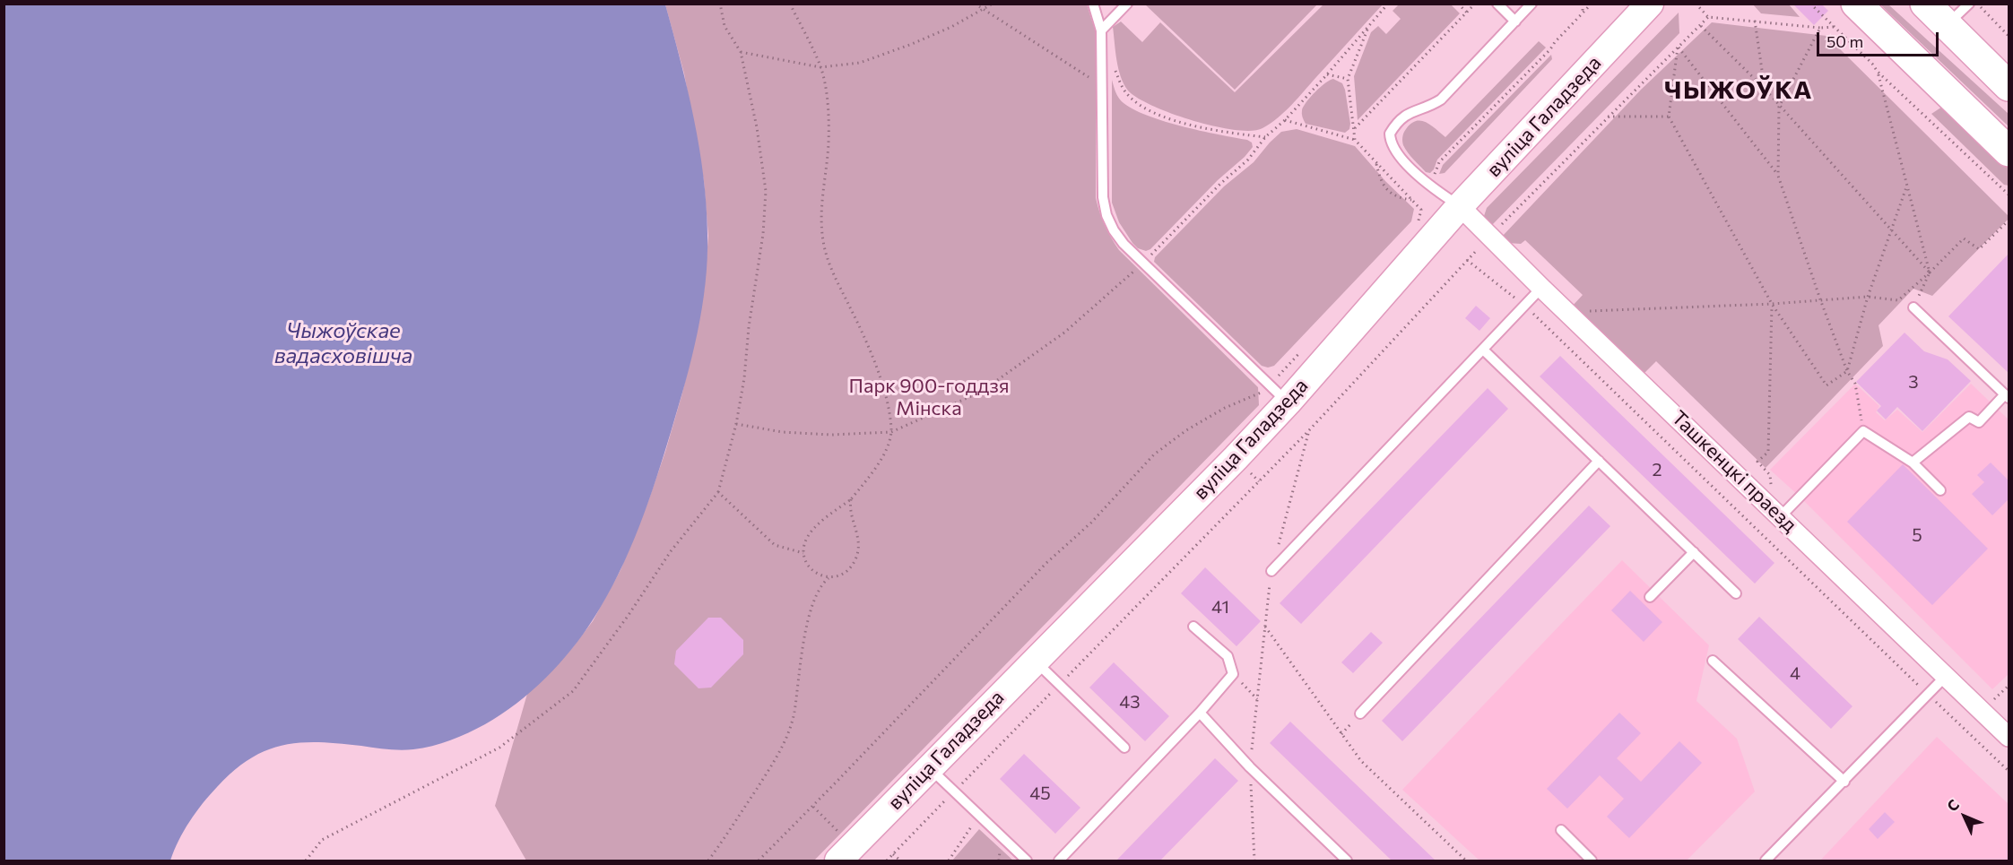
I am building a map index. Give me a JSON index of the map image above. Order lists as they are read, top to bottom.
{
  "streets": {
    "street": ["вуліца Галадзеда", "Ташкенцкі праезд"]
  },
  "crossings": [
    ["вуліца Галадзеда", "Ташкенцкі праезд"]
  ],
  "districts": ["ЧЫЖОЎКА"],
  "water": ["Чыжоўскае вадасховішча"],
  "parks": ["Парк 900-годдзя Мінска"],
  "house_numbers": [
    "3",
    "2",
    "5",
    "41",
    "4",
    "43",
    "45"
  ],
  "scale_bar": "50 m",
  "north": "top left"
}
